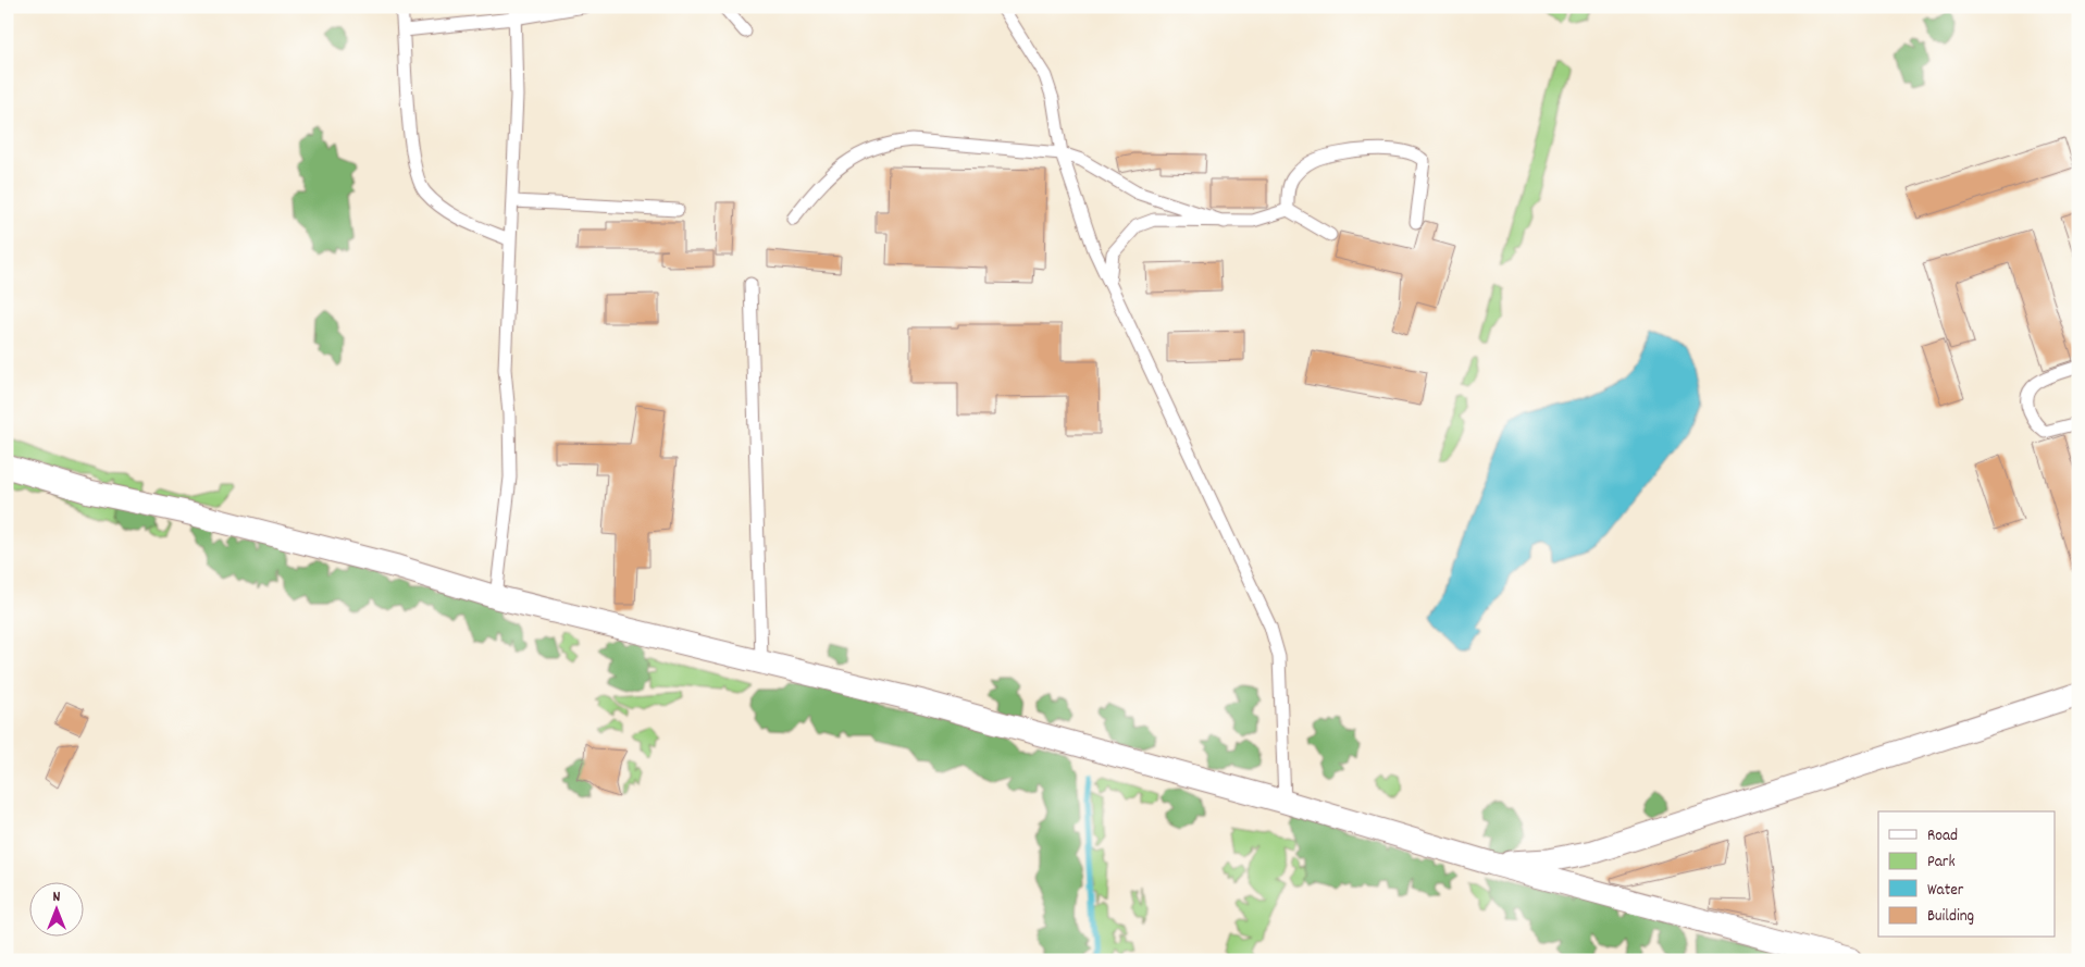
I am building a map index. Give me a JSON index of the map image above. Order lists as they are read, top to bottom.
{
  "legend": [
    "Road",
    "Park",
    "Water",
    "Building"
  ],
  "north": "top"
}
